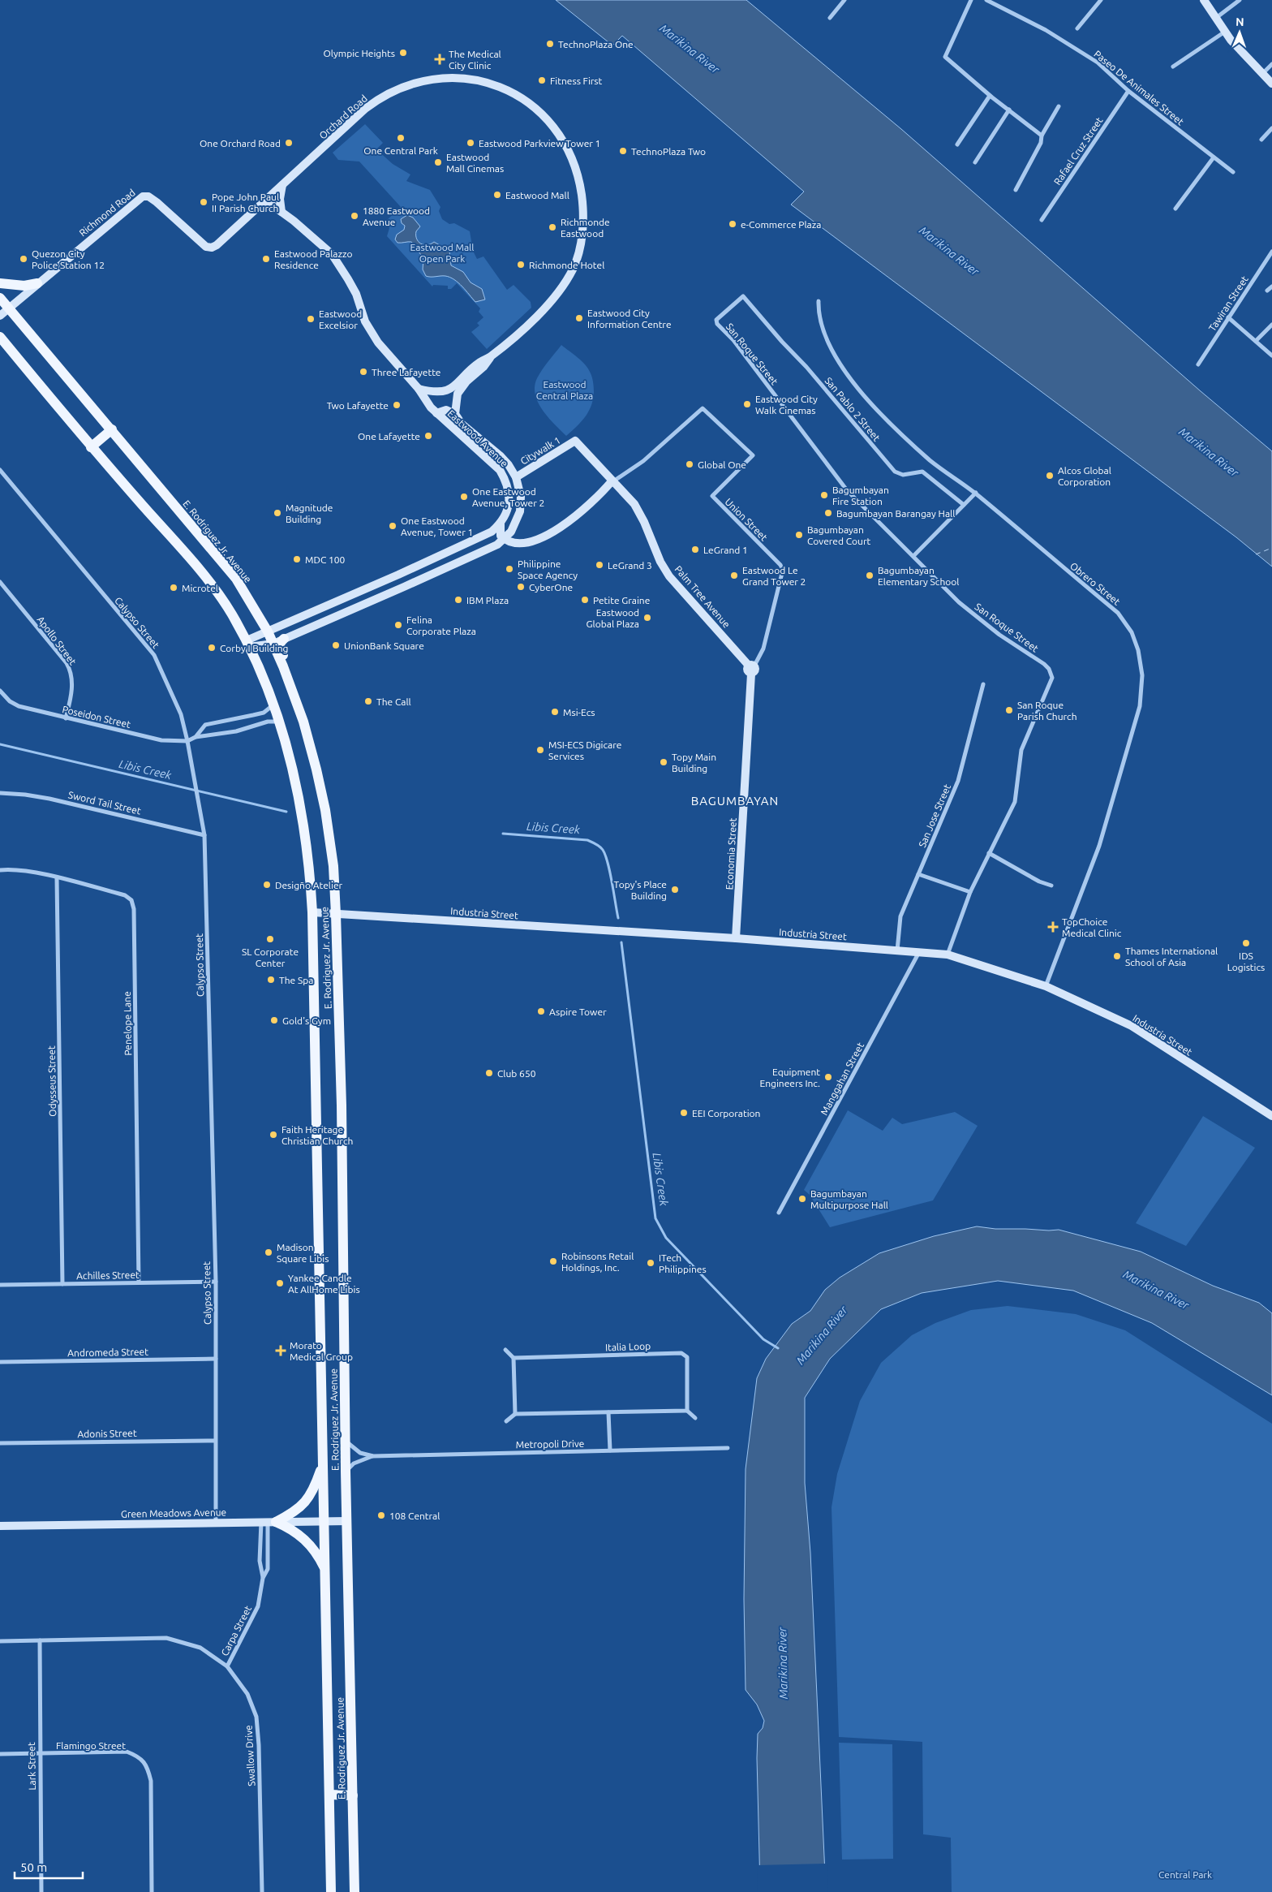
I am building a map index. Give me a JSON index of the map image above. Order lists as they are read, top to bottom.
{
  "streets": {
    "main road": ["E. Rodriguez Jr. Avenue"],
    "street": [
      "Paseo De Animales Street",
      "Orchard Road",
      "Rafael Cruz Street",
      "Richmond Road",
      "Tawiran Street",
      "San Roque Street",
      "San Pablo 2 Street",
      "Eastwood Avenue",
      "Citywalk 1",
      "Union Street",
      "Obrero Street",
      "Palm Tree Avenue",
      "Calypso Street",
      "Apollo Street",
      "Poseidon Street",
      "Sword Tail Street",
      "San Jose Street",
      "Economia Street",
      "Industria Street",
      "Penelope Lane",
      "Manggahan Street",
      "Odysseus Street",
      "Achilles Street",
      "Italia Loop",
      "Andromeda Street",
      "Adonis Street",
      "Metropoli Drive",
      "Green Meadows Avenue",
      "Carpa Street",
      "Flamingo Street",
      "Swallow Drive",
      "Lark Street"
    ]
  },
  "crossings": [
    ["Paseo De Animales Street", "Rafael Cruz Street"],
    ["Orchard Road", "Richmond Road"],
    ["Orchard Road", "Eastwood Avenue"],
    ["Richmond Road", "Eastwood Avenue"],
    ["Richmond Road", "E. Rodriguez Jr. Avenue"],
    ["San Roque Street", "San Pablo 2 Street"],
    ["San Roque Street", "Industria Street"],
    ["Eastwood Avenue", "Citywalk 1"],
    ["Citywalk 1", "Palm Tree Avenue"],
    ["Union Street", "Palm Tree Avenue"],
    ["Union Street", "Economia Street"],
    ["E. Rodriguez Jr. Avenue", "Industria Street"],
    ["E. Rodriguez Jr. Avenue", "Metropoli Drive"],
    ["E. Rodriguez Jr. Avenue", "Green Meadows Avenue"],
    ["Obrero Street", "Industria Street"],
    ["Palm Tree Avenue", "Economia Street"],
    ["Calypso Street", "Poseidon Street"],
    ["Calypso Street", "Sword Tail Street"],
    ["Calypso Street", "Achilles Street"],
    ["Calypso Street", "Andromeda Street"],
    ["Calypso Street", "Adonis Street"],
    ["Calypso Street", "Green Meadows Avenue"],
    ["Apollo Street", "Poseidon Street"],
    ["San Jose Street", "Industria Street"],
    ["Economia Street", "Industria Street"],
    ["Industria Street", "Manggahan Street"],
    ["Penelope Lane", "Odysseus Street"],
    ["Penelope Lane", "Achilles Street"],
    ["Odysseus Street", "Achilles Street"],
    ["Green Meadows Avenue", "Carpa Street"],
    ["Carpa Street", "Swallow Drive"],
    ["Flamingo Street", "Lark Street"],
    ["Swallow Drive", "Lark Street"]
  ],
  "districts": ["BAGUMBAYAN"],
  "water": ["Marikina River", "Libis Creek"],
  "parks": ["Eastwood Mall Open Park", "Eastwood Central Plaza", "Central Park"],
  "places": {
    "other": [
      "TechnoPlaza One",
      "Olympic Heights",
      "Fitness First",
      "One Central Park",
      "One Orchard Road",
      "Eastwood Parkview Tower 1",
      "TechnoPlaza Two",
      "Eastwood Mall Cinemas",
      "Eastwood Mall",
      "Pope John Paul II Parish Church",
      "1880 Eastwood Avenue",
      "e-Commerce Plaza",
      "Richmonde Eastwood",
      "Quezon City Police Station 12",
      "Eastwood Palazzo Residence",
      "Richmonde Hotel",
      "Eastwood City Information Centre",
      "Eastwood Excelsior",
      "Three Lafayette",
      "Eastwood City Walk Cinemas",
      "Two Lafayette",
      "One Lafayette",
      "Global One",
      "Alcos Global Corporation",
      "Bagumbayan Fire Station",
      "One Eastwood Avenue, Tower 2",
      "Magnitude Building",
      "Bagumbayan Barangay Hall",
      "One Eastwood Avenue, Tower 1",
      "Bagumbayan Covered Court",
      "LeGrand 1",
      "MDC 100",
      "LeGrand 3",
      "Philippine Space Agency",
      "Eastwood Le Grand Tower 2",
      "Bagumbayan Elementary School",
      "CyberOne",
      "Microtel",
      "IBM Plaza",
      "Petite Graine",
      "Eastwood Global Plaza",
      "Felina Corporate Plaza",
      "UnionBank Square",
      "Corby I Building",
      "The Call",
      "San Roque Parish Church",
      "Msi-Ecs",
      "MSI-ECS Digicare Services",
      "Topy Main Building",
      "Desigño Atelier",
      "Topy's Place Building",
      "SL Corporate Center",
      "IDS Logistics",
      "Thames International School of Asia",
      "The Spa",
      "Aspire Tower",
      "Gold's Gym",
      "Club 650",
      "Equipment Engineers Inc.",
      "EEI Corporation",
      "Faith Heritage Christian Church",
      "Bagumbayan Multipurpose Hall",
      "Madison Square Libis",
      "Robinsons Retail Holdings, Inc.",
      "ITech Philippines",
      "Yankee Candle At AllHome Libis",
      "108 Central"
    ],
    "health": ["The Medical City Clinic", "TopChoice Medical Clinic", "Morato Medical Group"]
  },
  "scale_bar": "50 m",
  "north": "top"
}
